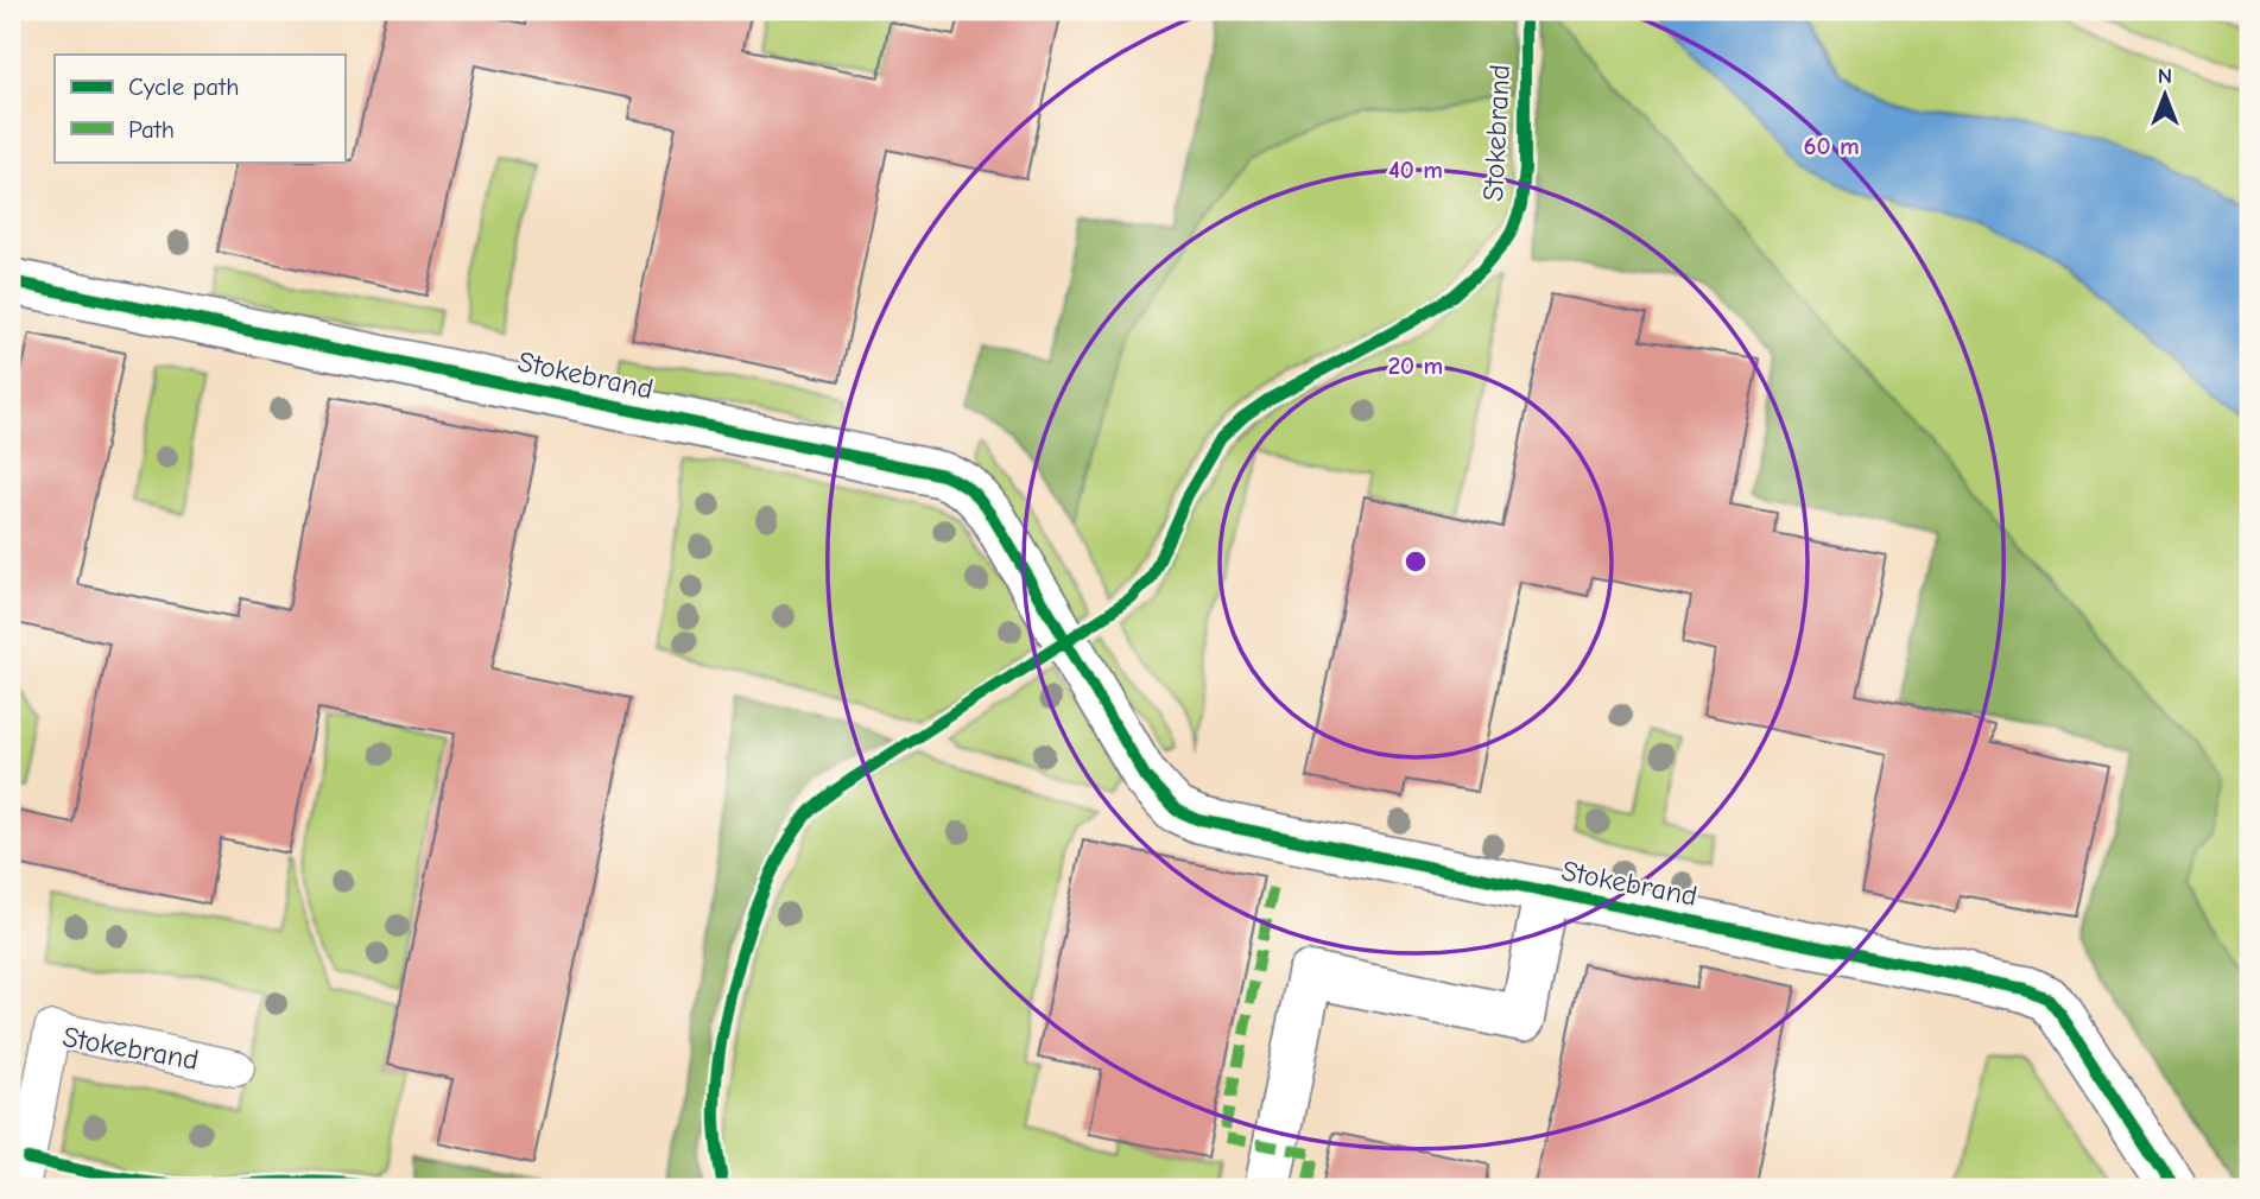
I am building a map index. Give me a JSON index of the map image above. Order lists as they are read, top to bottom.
{
  "streets": {
    "street": ["Stokebrand"]
  },
  "legend": ["Cycle path", "Path"],
  "north": "top",
  "rings": ["60 m", "40 m", "20 m"]
}
